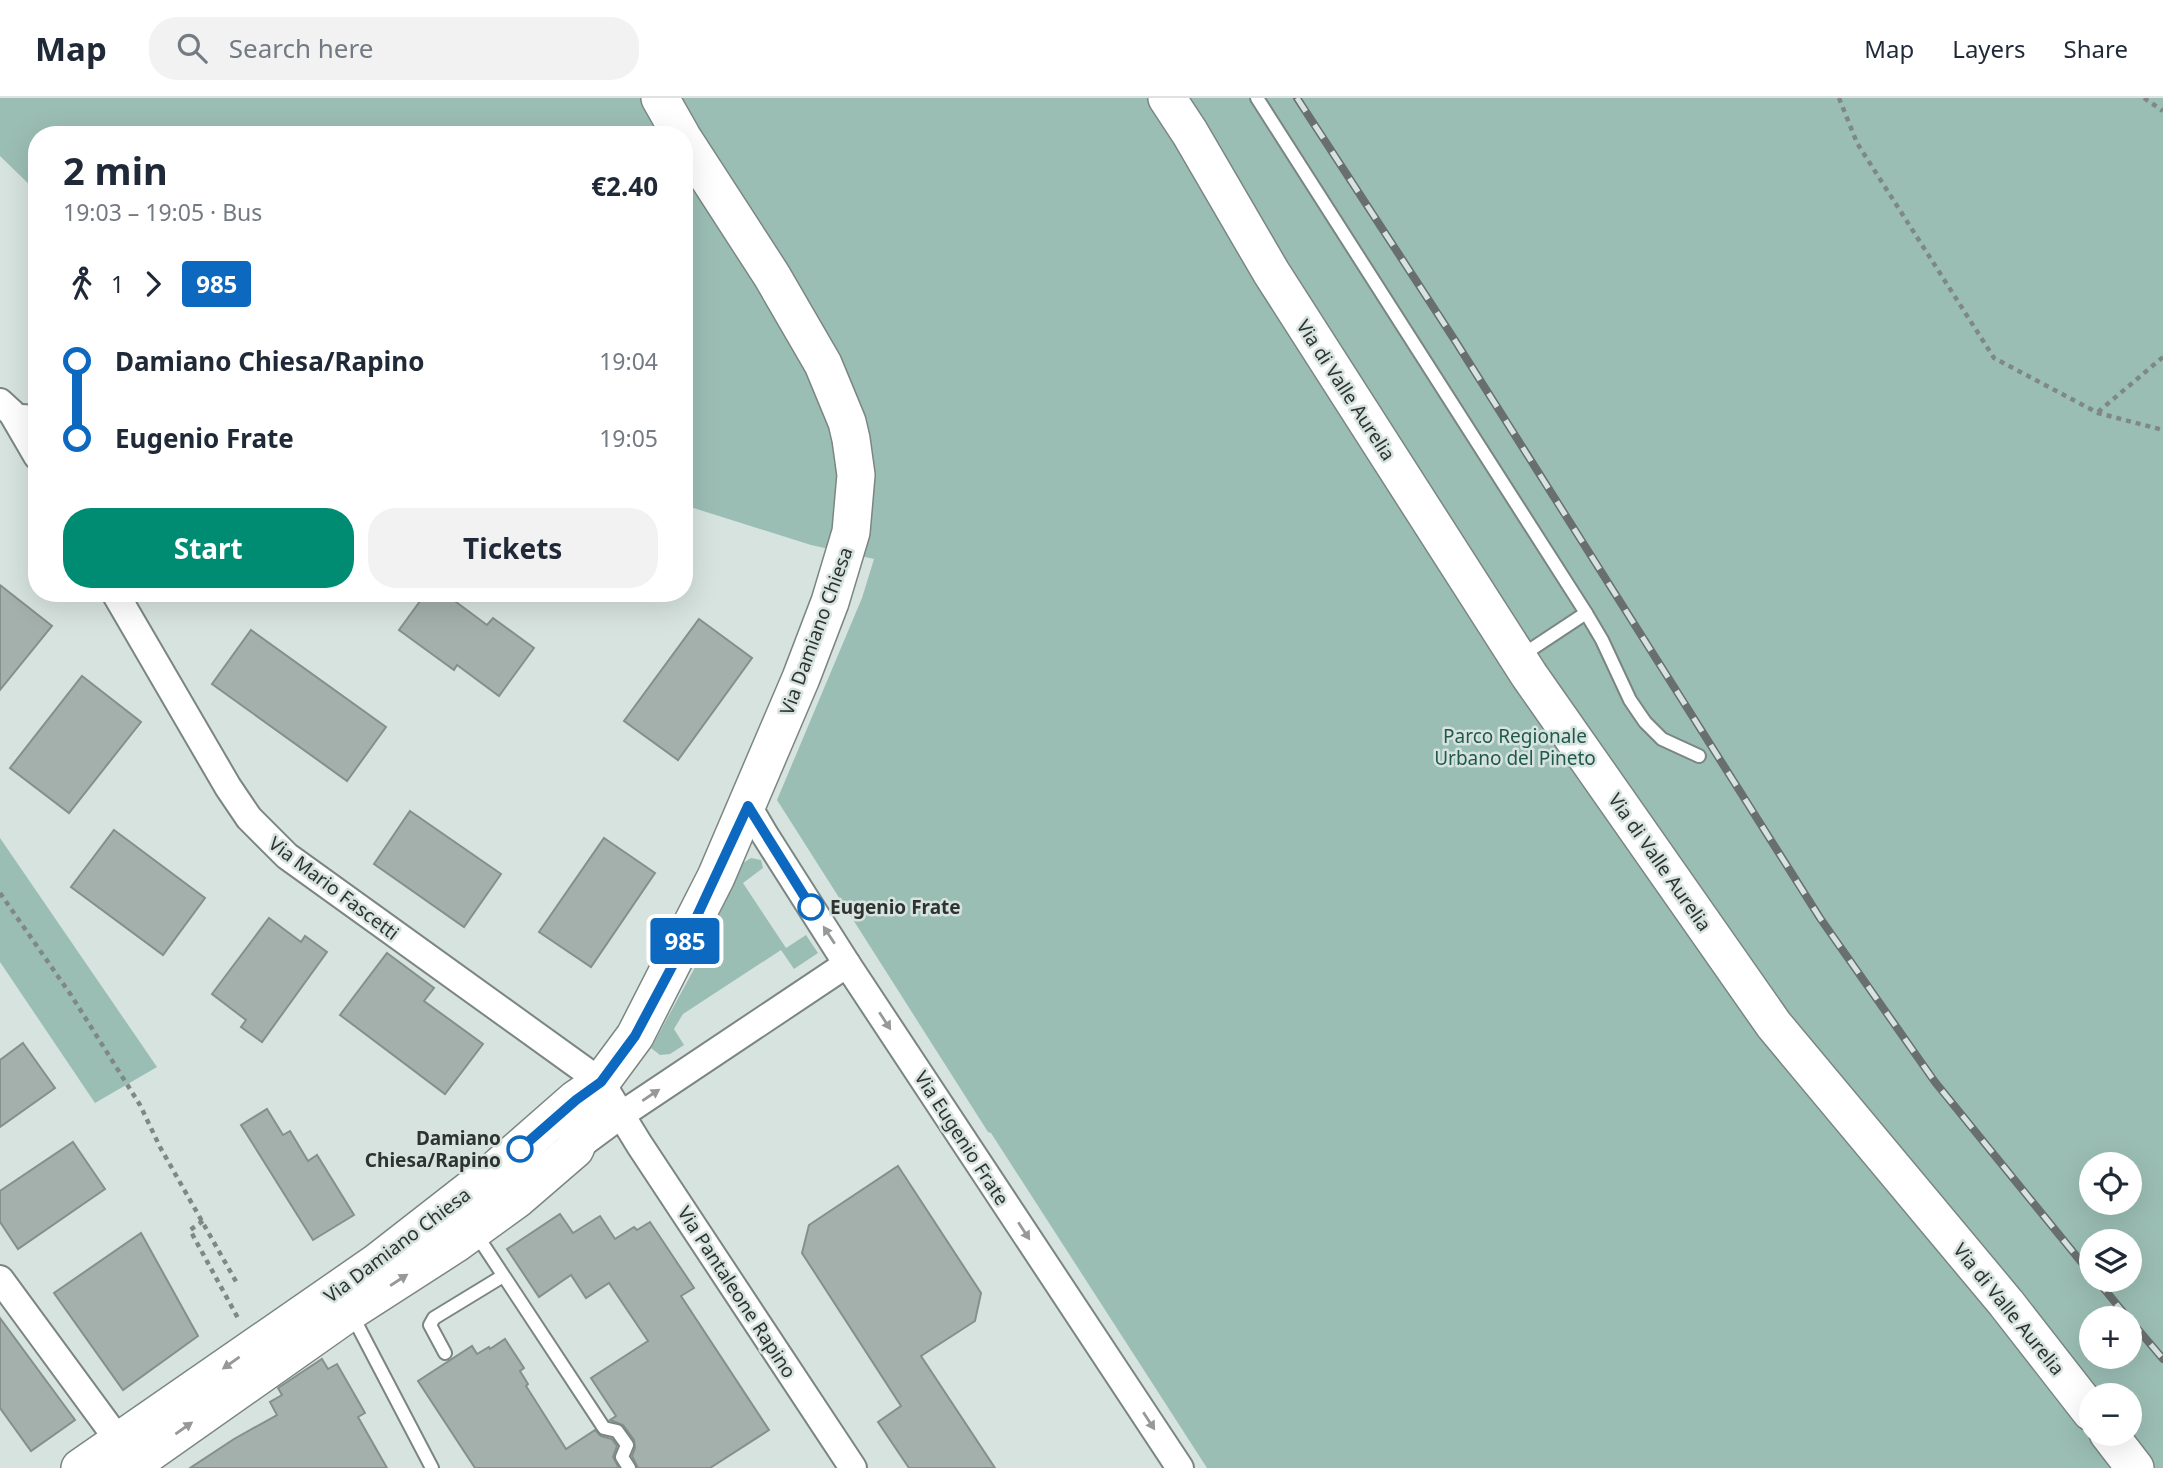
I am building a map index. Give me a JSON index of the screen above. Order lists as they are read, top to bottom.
{
  "streets": {
    "street": [
      "Via di Valle Aurelia",
      "Via Damiano Chiesa",
      "Via Mario Fascetti",
      "Via Eugenio Frate",
      "Via Pantaleone Rapino"
    ]
  },
  "crossings": [
    ["Via Damiano Chiesa", "Via Mario Fascetti"],
    ["Via Damiano Chiesa", "Via Eugenio Frate"],
    ["Via Damiano Chiesa", "Via Pantaleone Rapino"]
  ],
  "parks": ["Parco Regionale Urbano del Pineto"],
  "places": ["Eugenio Frate", "Damiano Chiesa/Rapino"],
  "lines": ["bus line 985"],
  "page": {
    "header": "Map",
    "search": "Search here",
    "nav": ["Map", "Layers", "Share"],
    "on_map": "985",
    "heading": ["2 min", "19:03 – 19:05 · Bus", "€2.40"],
    "legs": ["1", "985"],
    "list": [
      {
        "name": "Damiano Chiesa/Rapino",
        "value": "19:04"
      },
      {
        "name": "Eugenio Frate",
        "value": "19:05"
      }
    ],
    "buttons": ["Start", "Tickets"],
    "map_buttons": ["+", "−"]
  }
}
